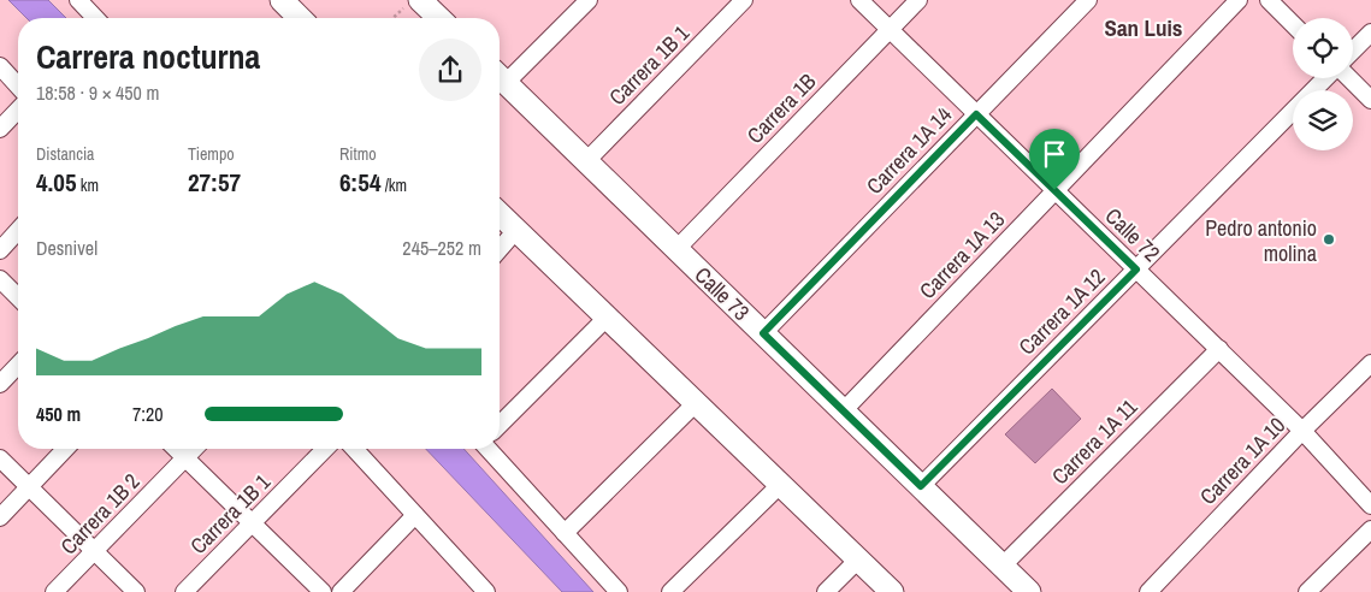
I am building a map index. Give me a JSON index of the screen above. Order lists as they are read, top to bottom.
{
  "streets": {
    "main road": ["Calle 73"],
    "street": [
      "Carrera 1B 1",
      "Carrera 1B",
      "Carrera 1A 14",
      "Calle 72",
      "Carrera 1A 13",
      "Carrera 1A 12",
      "Carrera 1A 11",
      "Carrera 1A 10",
      "Carrera 1B 2"
    ]
  },
  "crossings": [
    ["Carrera 1B 1", "Calle 73"],
    ["Carrera 1B", "Calle 72"],
    ["Carrera 1B", "Calle 73"],
    ["Carrera 1A 14", "Calle 72"],
    ["Carrera 1A 14", "Calle 73"],
    ["Calle 72", "Carrera 1A 13"],
    ["Calle 72", "Carrera 1A 12"],
    ["Calle 72", "Carrera 1A 11"],
    ["Calle 72", "Carrera 1A 10"],
    ["Carrera 1A 13", "Calle 73"],
    ["Calle 73", "Carrera 1A 12"],
    ["Calle 73", "Carrera 1A 11"]
  ],
  "districts": ["San Luis"],
  "places": ["Pedro antonio molina"],
  "page": {
    "heading": ["Carrera nocturna", "18:58 · 9 × 450 m"],
    "stats": [
      ["Distancia", "4.05 km"],
      ["Tiempo", "27:57"],
      ["Ritmo", "6:54 /km"]
    ],
    "chart": ["Desnivel", "245–252 m"],
    "list": [
      {
        "name": "450 m",
        "note": "7:20"
      }
    ]
  }
}
